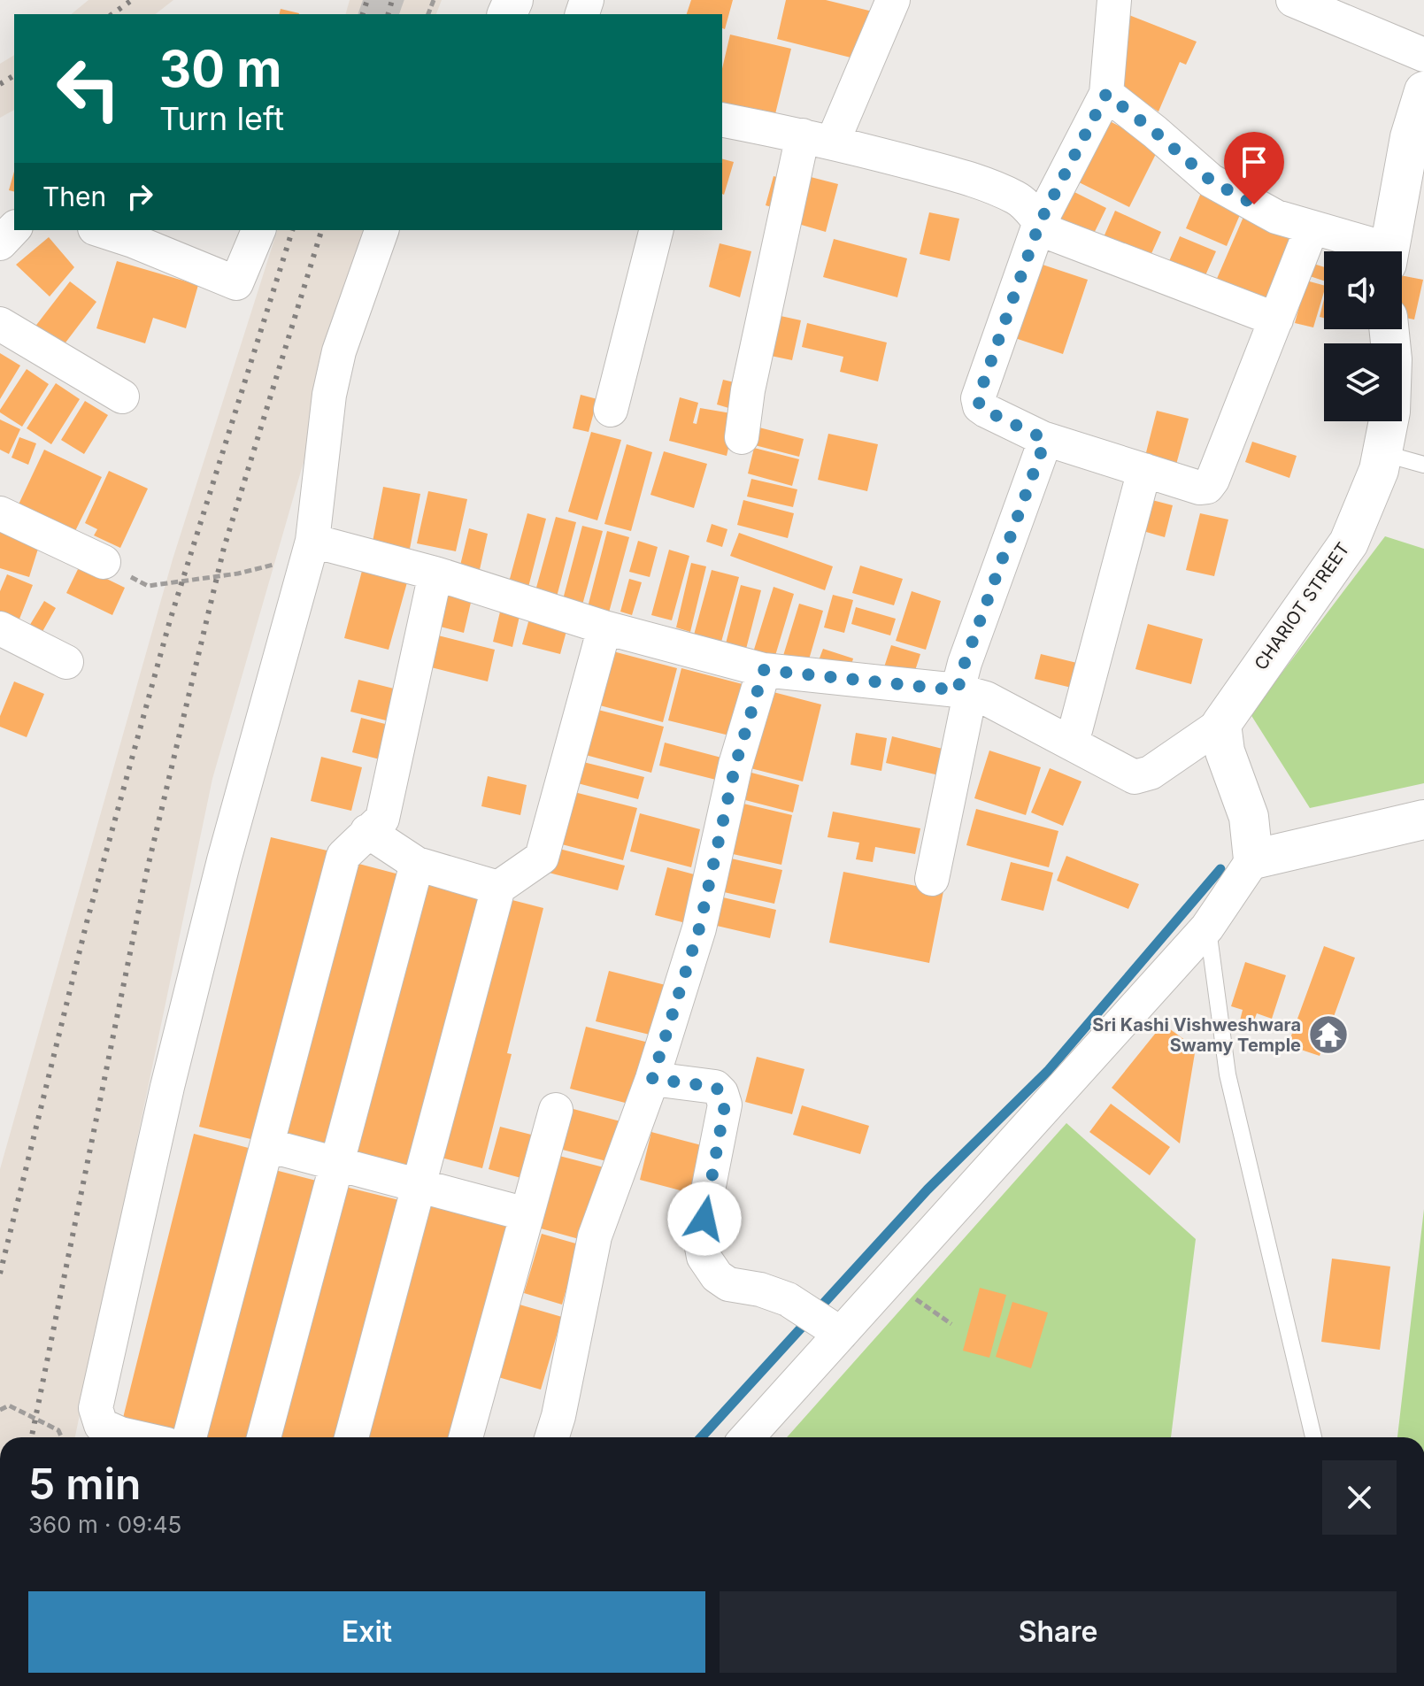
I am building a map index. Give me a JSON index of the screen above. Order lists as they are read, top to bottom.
{
  "streets": {
    "street": ["CHARIOT STREET"]
  },
  "places": {
    "temple": ["Sri Kashi Vishweshwara Swamy Temple"]
  },
  "page": {
    "turn": ["30 m", "Turn left"],
    "then": "Then",
    "heading": ["5 min", "360 m · 09:45"],
    "buttons": ["Exit", "Share"]
  }
}
